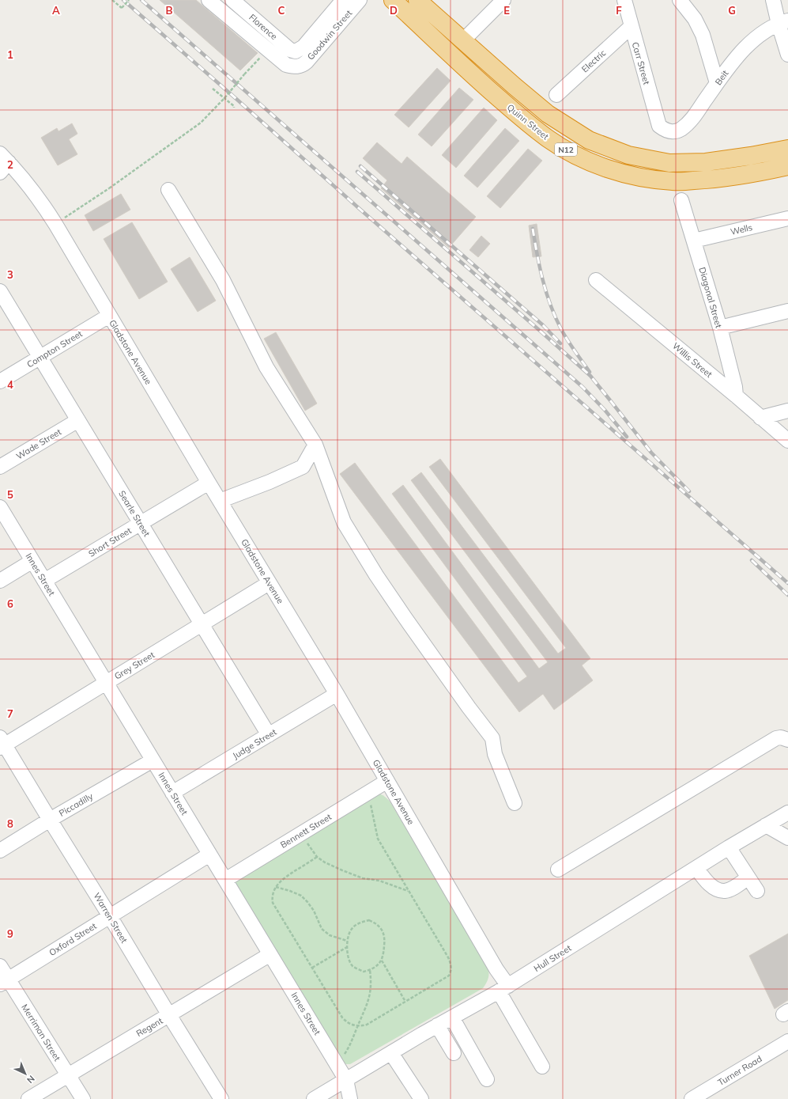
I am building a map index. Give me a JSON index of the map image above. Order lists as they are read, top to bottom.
{
  "streets": {
    "highway": ["Quinn Street", "N12"],
    "street": [
      "Florence",
      "Goodwin Street",
      "Electric",
      "Carr Street",
      "Beit",
      "Wells",
      "Diagonal Street",
      "Compton Street",
      "Gladstone Avenue",
      "Willis Street",
      "Wade Street",
      "Searle Street",
      "Short Street",
      "Innes Street",
      "Grey Street",
      "Judge Street",
      "Piccadilly",
      "Bennett Street",
      "Warren Street",
      "Oxford Street",
      "Hull Street",
      "Regent",
      "Merriman Street",
      "Turner Road"
    ]
  },
  "crossings": [
    ["Electric", "Carr Street"],
    ["Carr Street", "Beit"],
    ["Wells", "Diagonal Street"],
    ["Diagonal Street", "Willis Street"],
    ["Compton Street", "Gladstone Avenue"],
    ["Compton Street", "Searle Street"],
    ["Gladstone Avenue", "Short Street"],
    ["Gladstone Avenue", "Grey Street"],
    ["Gladstone Avenue", "Judge Street"],
    ["Gladstone Avenue", "Bennett Street"],
    ["Gladstone Avenue", "Hull Street"],
    ["Wade Street", "Searle Street"],
    ["Searle Street", "Short Street"],
    ["Searle Street", "Grey Street"],
    ["Searle Street", "Judge Street"],
    ["Short Street", "Innes Street"],
    ["Innes Street", "Grey Street"],
    ["Innes Street", "Judge Street"],
    ["Innes Street", "Piccadilly"],
    ["Innes Street", "Bennett Street"],
    ["Innes Street", "Oxford Street"],
    ["Innes Street", "Hull Street"],
    ["Innes Street", "Regent"],
    ["Grey Street", "Warren Street"],
    ["Piccadilly", "Warren Street"],
    ["Warren Street", "Oxford Street"],
    ["Warren Street", "Regent"],
    ["Oxford Street", "Merriman Street"],
    ["Regent", "Merriman Street"]
  ],
  "north": "bottom right",
  "grid": {
    "columns": [
      "A",
      "B",
      "C",
      "D",
      "E",
      "F",
      "G"
    ],
    "rows": [
      "1",
      "2",
      "3",
      "4",
      "5",
      "6",
      "7",
      "8",
      "9"
    ]
  }
}
